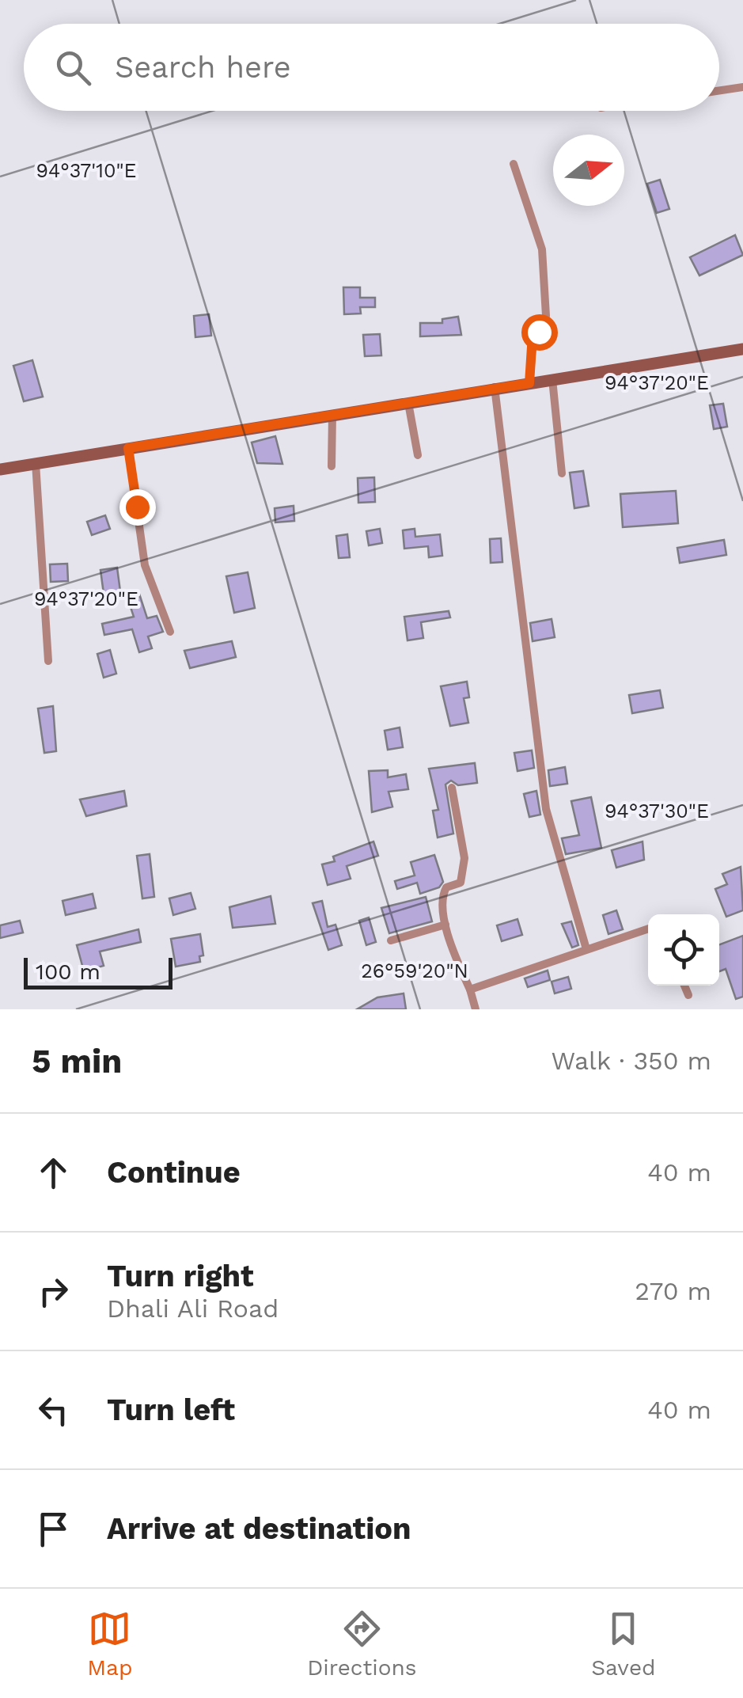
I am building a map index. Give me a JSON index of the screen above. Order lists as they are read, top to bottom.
{
  "scale_bar": "100 m",
  "north": "right",
  "page": {
    "search": "Search here",
    "scale": "100 m",
    "heading": ["5 min", "Walk · 350 m"],
    "list": [
      ["Continue", "40 m"],
      ["Turn right", "Dhali Ali Road", "270 m"],
      ["Turn left", "40 m"],
      "Arrive at destination"
    ],
    "nav": ["Map", "Directions", "Saved"]
  },
  "coordinates": [
    "94°37'10\"E",
    "94°37'20\"E",
    "94°37'30\"E",
    "26°59'20\"N"
  ]
}
